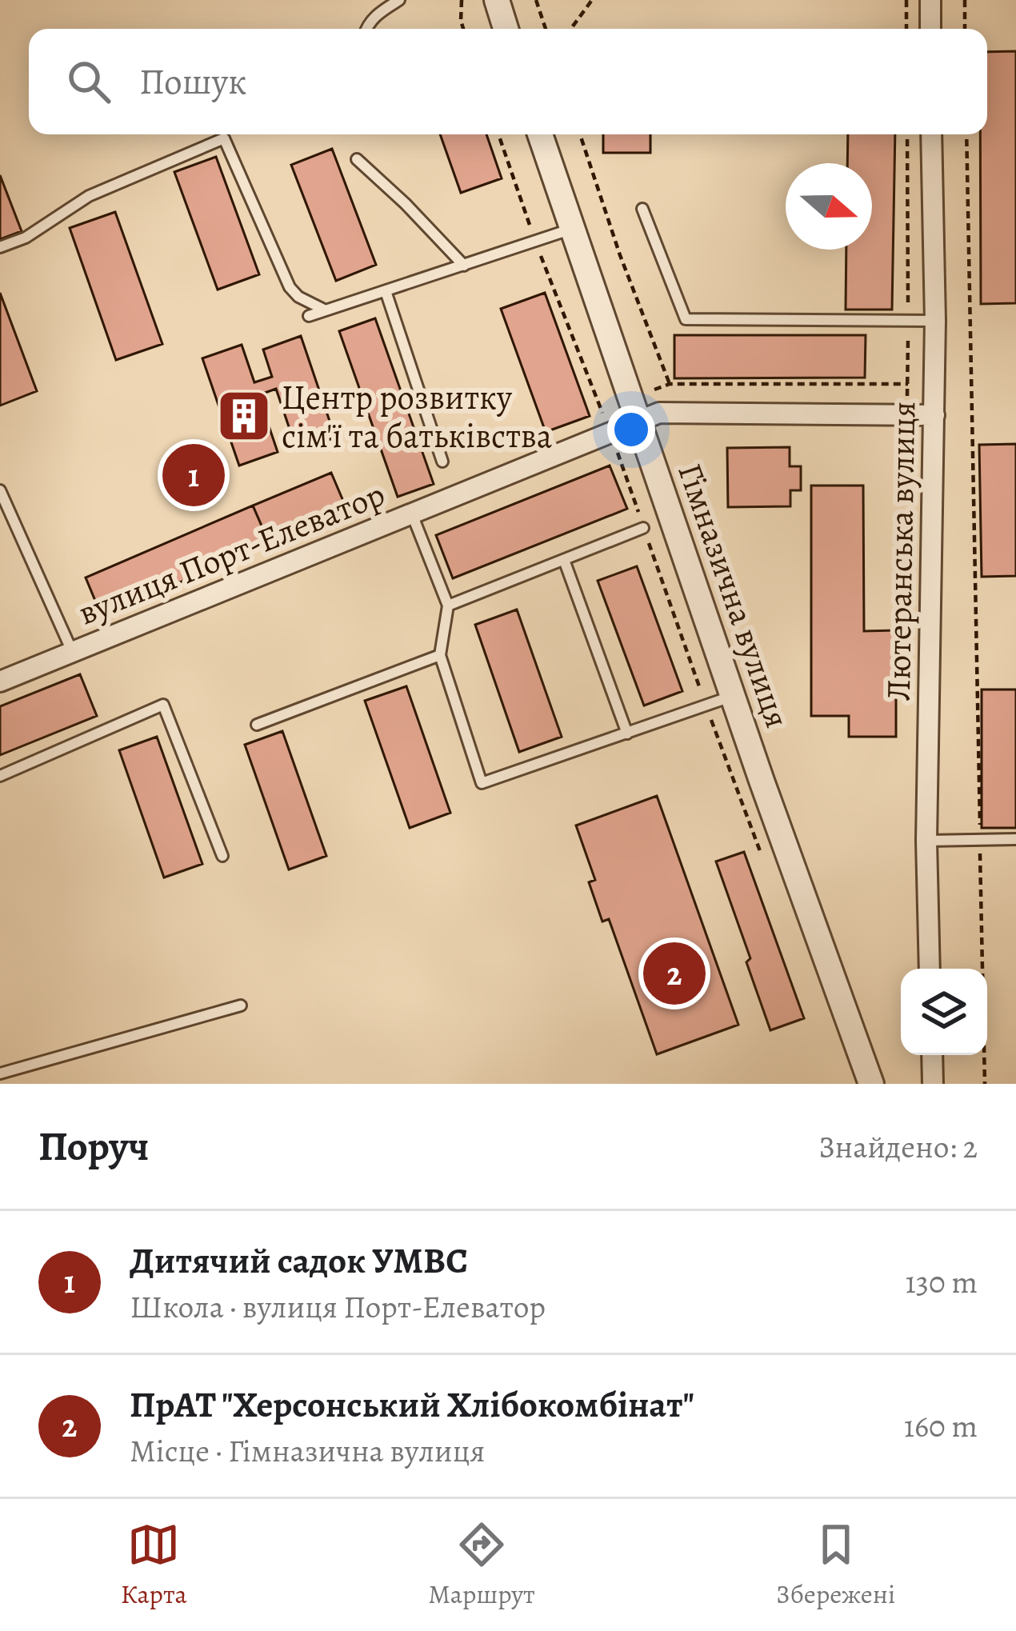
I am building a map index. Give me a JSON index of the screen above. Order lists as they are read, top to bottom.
{
  "streets": {
    "street": ["Лютеранська вулиця", "вулиця Порт-Елеватор", "Гімназична вулиця"]
  },
  "crossings": [
    ["Лютеранська вулиця", "вулиця Порт-Елеватор"],
    ["вулиця Порт-Елеватор", "Гімназична вулиця"]
  ],
  "places": {
    "building": ["Центр розвитку сім'ї та батьківства"]
  },
  "north": "right",
  "page": {
    "search": "Пошук",
    "pins": ["1", "2"],
    "heading": ["Поруч", "Знайдено: 2"],
    "list": [
      {
        "mark": "1",
        "name": "Дитячий садок УМВС",
        "note": "Школа · вулиця Порт-Елеватор",
        "value": "130 m"
      },
      {
        "mark": "2",
        "name": "ПрАТ \"Херсонський Хлібокомбінат\"",
        "note": "Місце · Гімназична вулиця",
        "value": "160 m"
      }
    ],
    "nav": ["Карта", "Маршрут", "Збережені"]
  }
}
